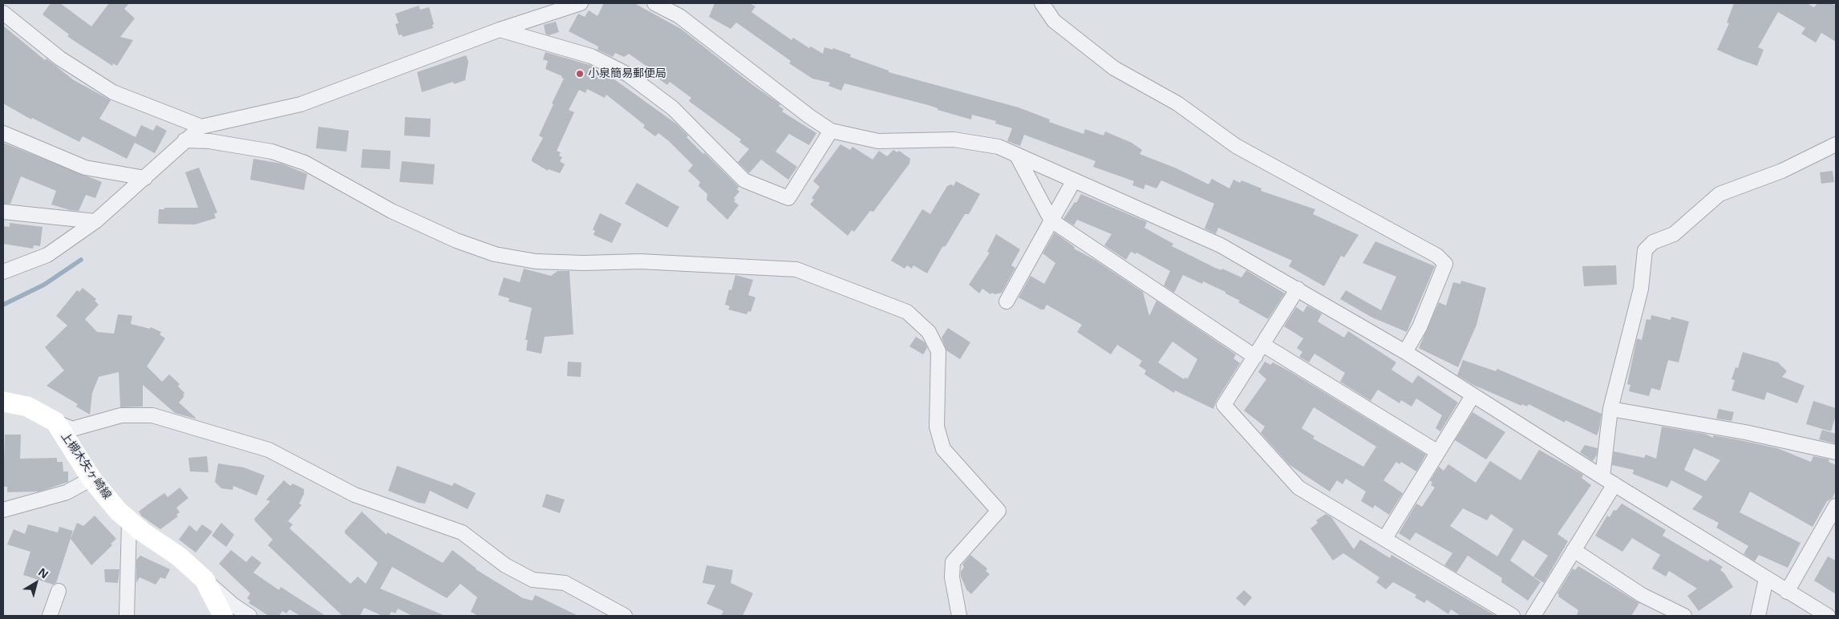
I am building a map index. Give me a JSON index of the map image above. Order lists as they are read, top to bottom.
{
  "streets": {
    "main road": ["上槻木矢ヶ崎線"]
  },
  "places": ["小泉簡易郵便局"],
  "north": "top right"
}
